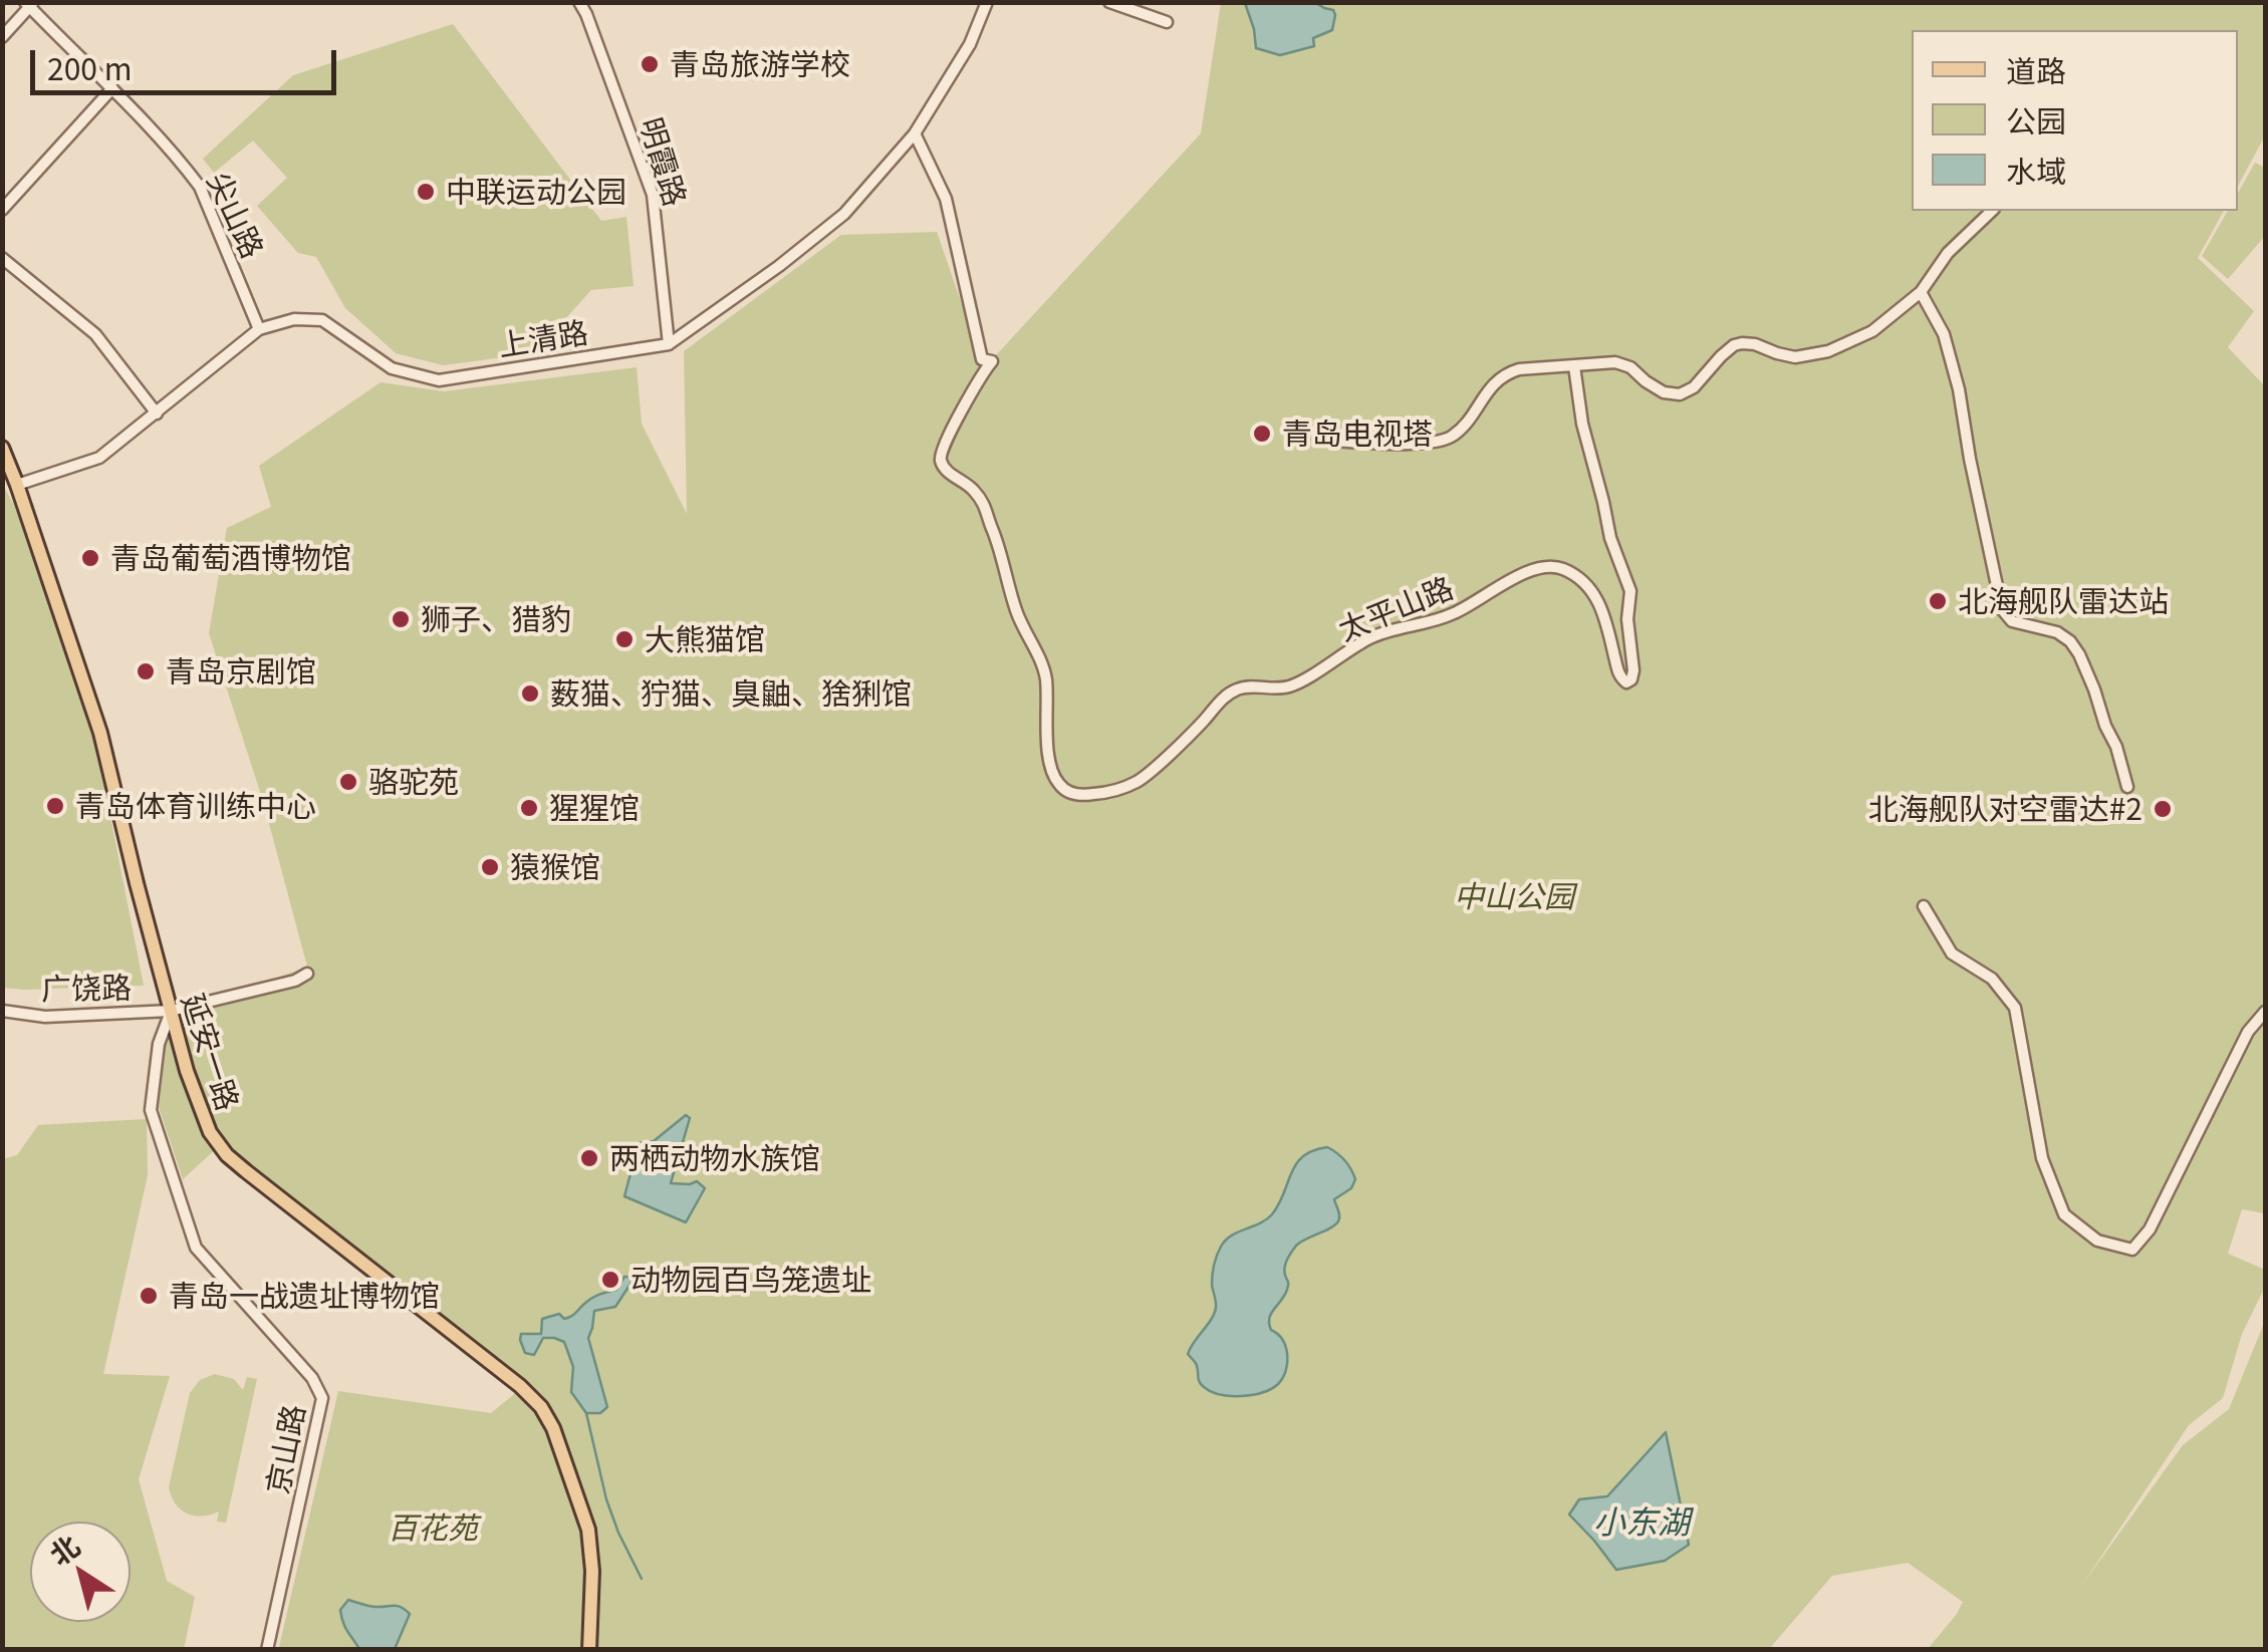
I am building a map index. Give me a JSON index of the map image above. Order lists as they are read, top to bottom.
{
  "streets": {
    "main road": ["延安一路"],
    "street": [
      "明霞路",
      "尖山路",
      "上清路",
      "太平山路",
      "广饶路",
      "京山路"
    ]
  },
  "crossings": [
    ["明霞路", "上清路"],
    ["尖山路", "上清路"],
    ["上清路", "太平山路"],
    ["上清路", "延安一路"],
    ["广饶路", "延安一路"],
    ["广饶路", "京山路"],
    ["延安一路", "京山路"]
  ],
  "water": ["小东湖"],
  "parks": ["中山公园", "百花苑"],
  "places": [
    "青岛旅游学校",
    "中联运动公园",
    "青岛电视塔",
    "青岛葡萄酒博物馆",
    "北海舰队雷达站",
    "狮子、猎豹",
    "大熊猫馆",
    "青岛京剧馆",
    "薮猫、狞猫、臭鼬、猞猁馆",
    "骆驼苑",
    "青岛体育训练中心",
    "猩猩馆",
    "北海舰队对空雷达#2",
    "猿猴馆",
    "两栖动物水族馆",
    "动物园百鸟笼遗址",
    "青岛一战遗址博物馆"
  ],
  "legend": ["道路", "公园", "水域"],
  "scale_bar": "200 m",
  "north": "top left"
}
